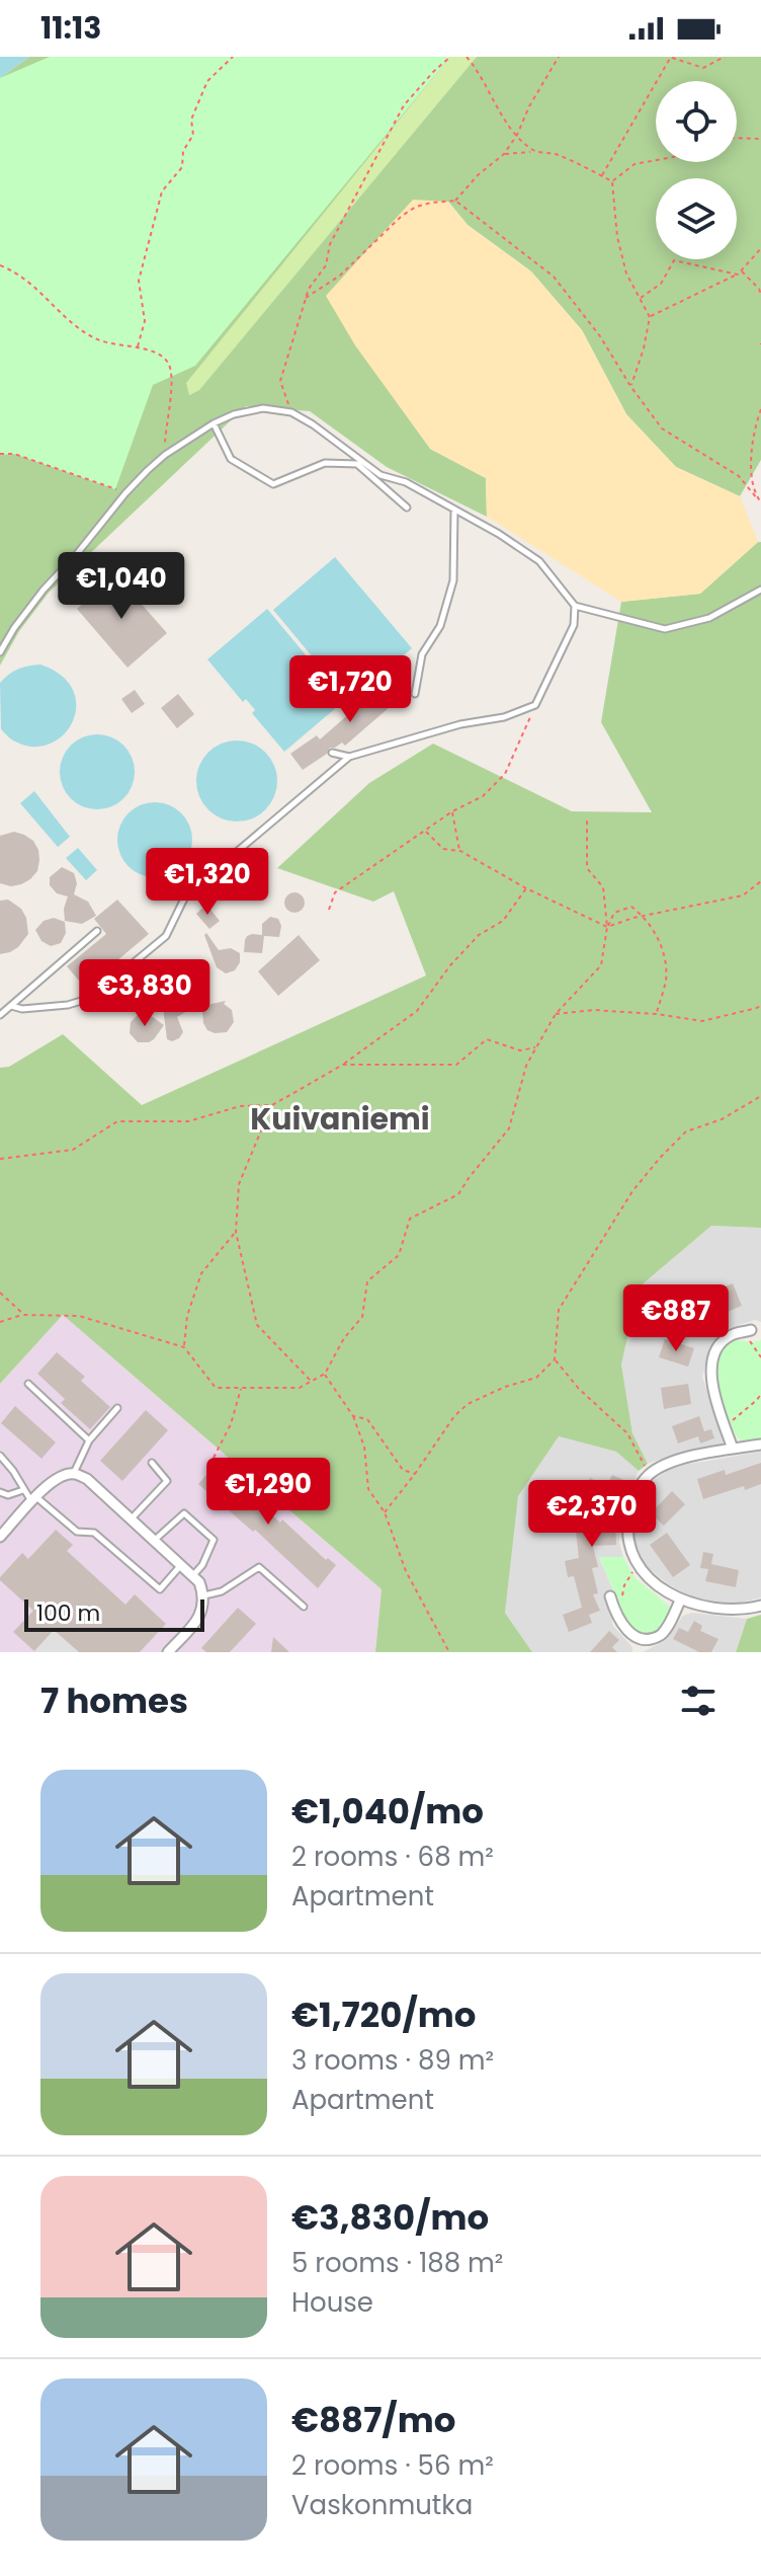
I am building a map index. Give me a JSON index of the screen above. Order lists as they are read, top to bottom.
{
  "districts": ["Kuivaniemi"],
  "scale_bar": "100 m",
  "page": {
    "status": "11:13",
    "price": [
      "€1,040",
      "€1,720",
      "€1,320",
      "€3,830",
      "€887",
      "€1,290",
      "€2,370"
    ],
    "scale": "100 m",
    "heading": "7 homes",
    "list": [
      {
        "name": "€1,040/mo",
        "note": "2 rooms · 68 m² · Apartment"
      },
      {
        "name": "€1,720/mo",
        "note": "3 rooms · 89 m² · Apartment"
      },
      {
        "name": "€3,830/mo",
        "note": "5 rooms · 188 m² · House"
      },
      {
        "name": "€887/mo",
        "note": "2 rooms · 56 m² · Vaskonmutka"
      }
    ]
  }
}
